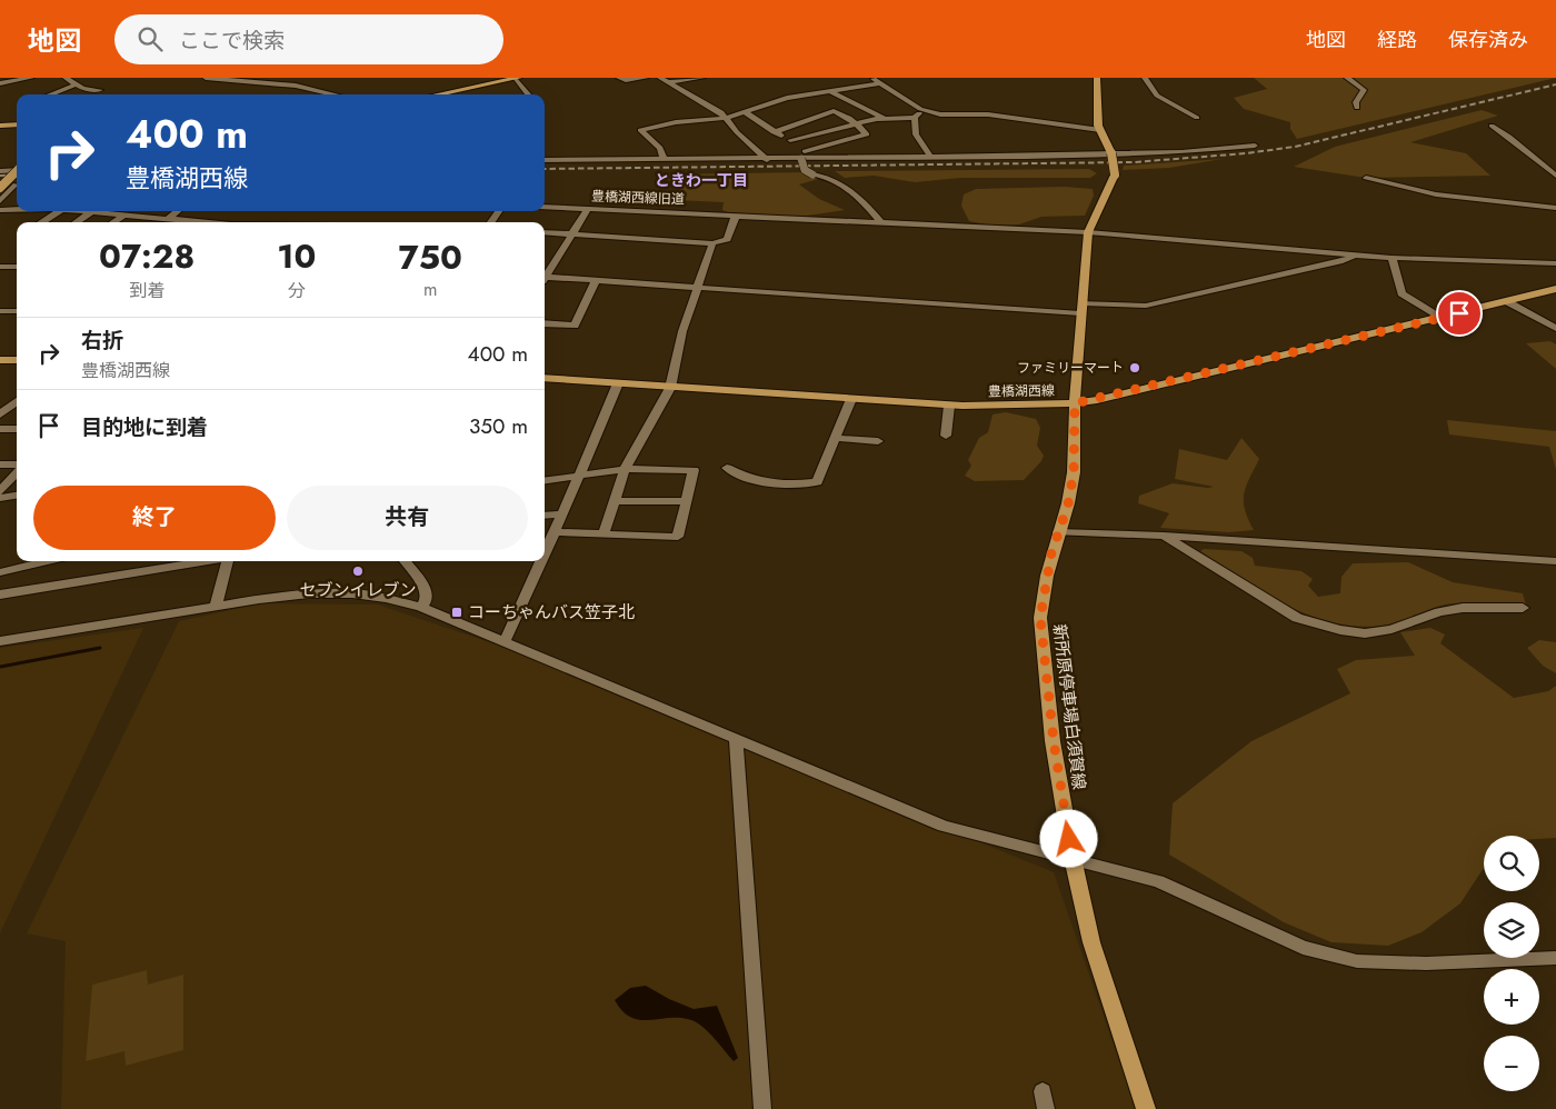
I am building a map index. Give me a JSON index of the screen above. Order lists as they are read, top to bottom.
{
  "streets": {
    "main road": ["豊橋湖西線", "新所原停車場白須賀線"],
    "street": ["豊橋湖西線旧道"]
  },
  "crossings": [
    ["豊橋湖西線旧道", "新所原停車場白須賀線"],
    ["豊橋湖西線", "新所原停車場白須賀線"]
  ],
  "districts": ["ときわ一丁目"],
  "places": {
    "other": ["ファミリーマート", "セブンイレブン"],
    "transit": ["コーちゃんバス笠子北"]
  },
  "page": {
    "header": "地図",
    "search": "ここで検索",
    "nav": ["地図", "経路", "保存済み"],
    "turn": ["400 m", "豊橋湖西線"],
    "eta": [
      "07:28",
      "到着",
      "10",
      "分",
      "750",
      "m"
    ],
    "list": [
      {
        "name": "右折",
        "note": "豊橋湖西線",
        "value": "400 m"
      },
      {
        "name": "目的地に到着",
        "value": "350 m"
      }
    ],
    "buttons": ["終了", "共有"],
    "map_buttons": ["+", "−"]
  }
}
